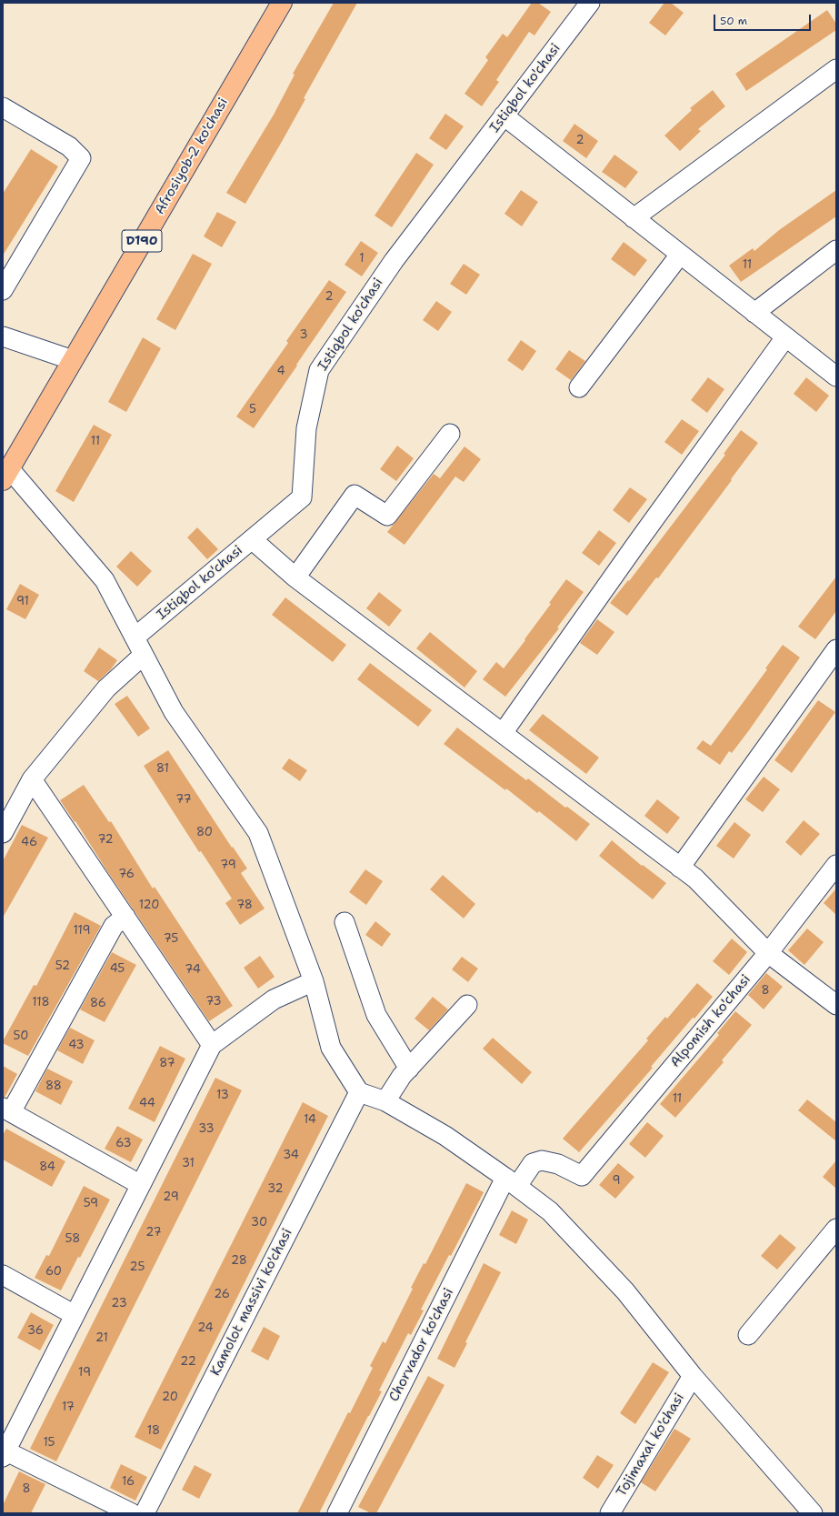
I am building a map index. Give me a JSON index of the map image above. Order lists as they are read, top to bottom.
{
  "streets": {
    "main road": ["Afrosiyob-2 ko'chasi", "D190"],
    "street": [
      "Istiqbol ko'chasi",
      "Alpomish ko'chasi",
      "Kamolot massivi ko'chasi",
      "Chorvador ko'chasi",
      "Tojimaxal ko'chasi"
    ]
  },
  "crossings": [
    ["Alpomish ko'chasi", "Chorvador ko'chasi"]
  ],
  "house_numbers": [
    "2",
    "1",
    "11",
    "2",
    "3",
    "4",
    "5",
    "11",
    "91",
    "81",
    "77",
    "80",
    "72",
    "46",
    "79",
    "76",
    "120",
    "78",
    "119",
    "75",
    "52",
    "45",
    "74",
    "8",
    "73",
    "118",
    "86",
    "50",
    "43",
    "87",
    "88",
    "13",
    "11",
    "44",
    "14",
    "33",
    "63",
    "34",
    "31",
    "84",
    "9",
    "32",
    "29",
    "59",
    "30",
    "27",
    "58",
    "28",
    "25",
    "60",
    "26",
    "23",
    "24",
    "36",
    "21",
    "22",
    "19",
    "20",
    "17",
    "18",
    "15",
    "16",
    "8"
  ],
  "scale_bar": "50 m"
}
